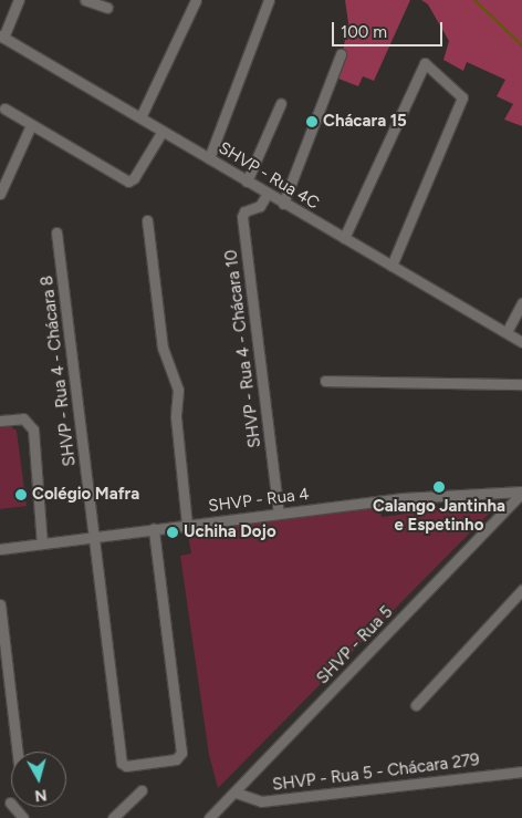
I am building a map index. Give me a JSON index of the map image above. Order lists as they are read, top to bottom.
{
  "streets": {
    "street": [
      "SHVP - Rua 4C",
      "SHVP - Rua 4 - Chácara 10",
      "SHVP - Rua 4 - Chácara 8",
      "SHVP - Rua 4",
      "SHVP - Rua 5",
      "SHVP - Rua 5 - Chácara 279"
    ]
  },
  "crossings": [
    ["SHVP - Rua 4C", "SHVP - Rua 4 - Chácara 10"],
    ["SHVP - Rua 4 - Chácara 10", "SHVP - Rua 4"],
    ["SHVP - Rua 4 - Chácara 8", "SHVP - Rua 4"],
    ["SHVP - Rua 4", "SHVP - Rua 5"],
    ["SHVP - Rua 5", "SHVP - Rua 5 - Chácara 279"]
  ],
  "places": [
    "Chácara 15",
    "Calango Jantinha e Espetinho",
    "Colégio Mafra",
    "Uchiha Dojo"
  ],
  "scale_bar": "100 m",
  "north": "bottom"
}
